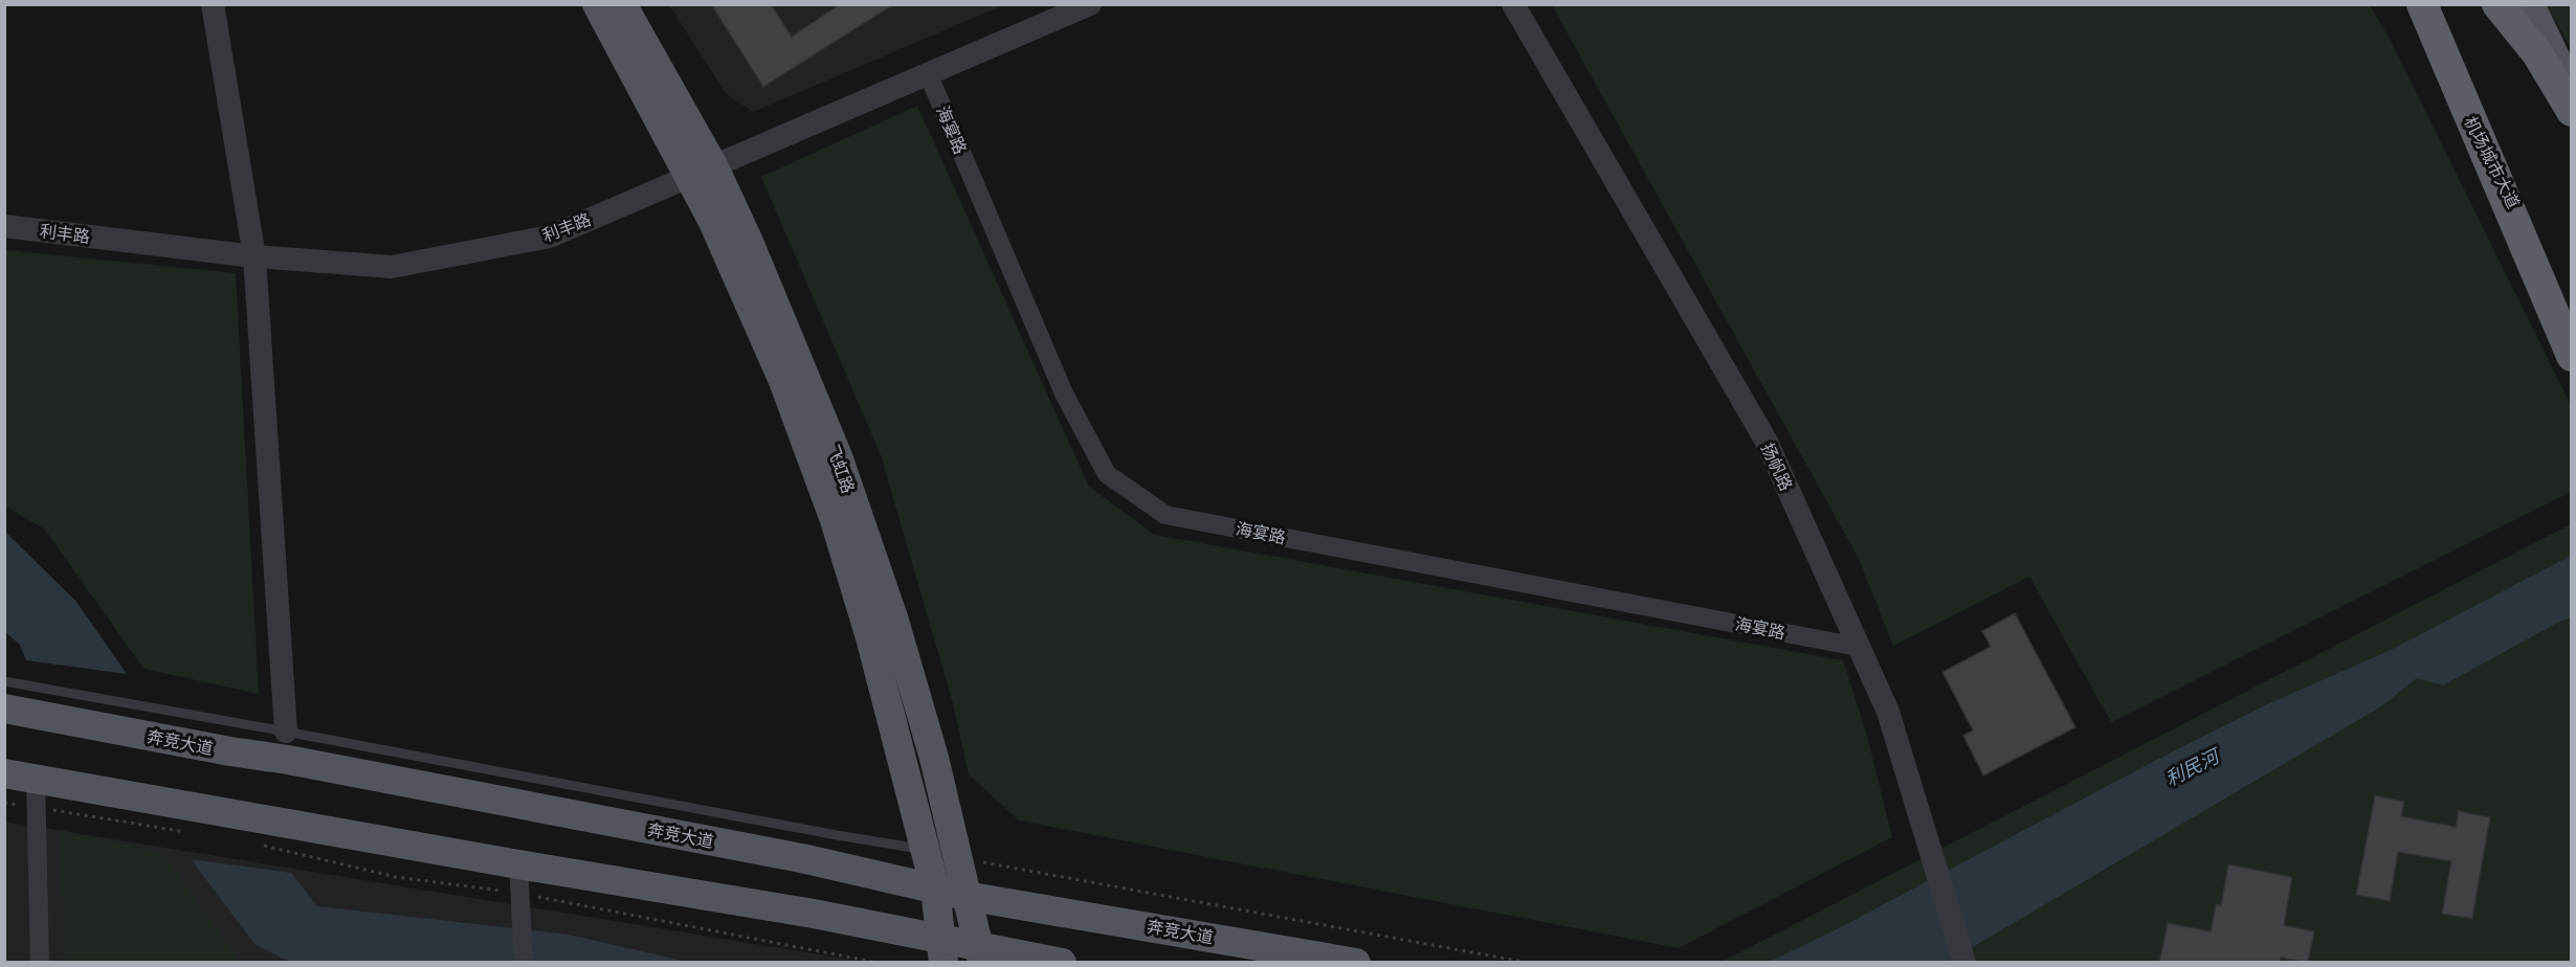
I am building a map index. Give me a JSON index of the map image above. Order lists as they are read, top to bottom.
{
  "streets": {
    "main road": ["机场城市大道", "飞虹路", "奔竞大道"],
    "street": ["海宴路", "利丰路", "扬帆路"]
  },
  "crossings": [
    ["海宴路", "利丰路"],
    ["海宴路", "扬帆路"],
    ["利丰路", "飞虹路"],
    ["飞虹路", "奔竞大道"]
  ],
  "water": ["利民河"]
}
